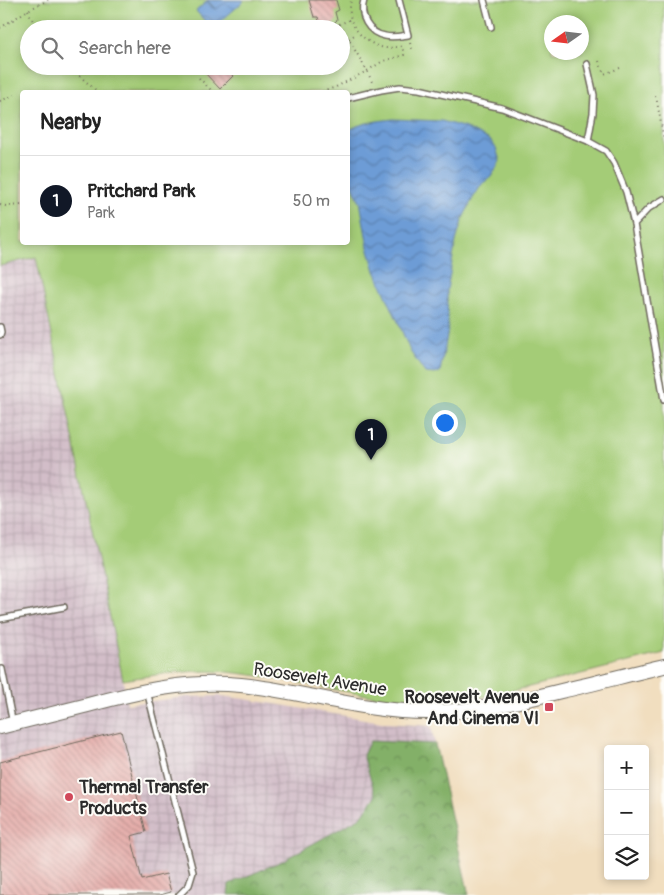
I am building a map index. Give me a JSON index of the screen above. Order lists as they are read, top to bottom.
{
  "streets": {
    "street": ["Roosevelt Avenue"]
  },
  "places": {
    "transit": ["Roosevelt Avenue And Cinema VI"],
    "other": ["Thermal Transfer Products"]
  },
  "north": "left",
  "page": {
    "search": "Search here",
    "heading": "Nearby",
    "list": [
      {
        "mark": "1",
        "name": "Pritchard Park",
        "note": "Park",
        "value": "50 m"
      }
    ],
    "pins": "1",
    "map_buttons": ["+", "−"]
  }
}
